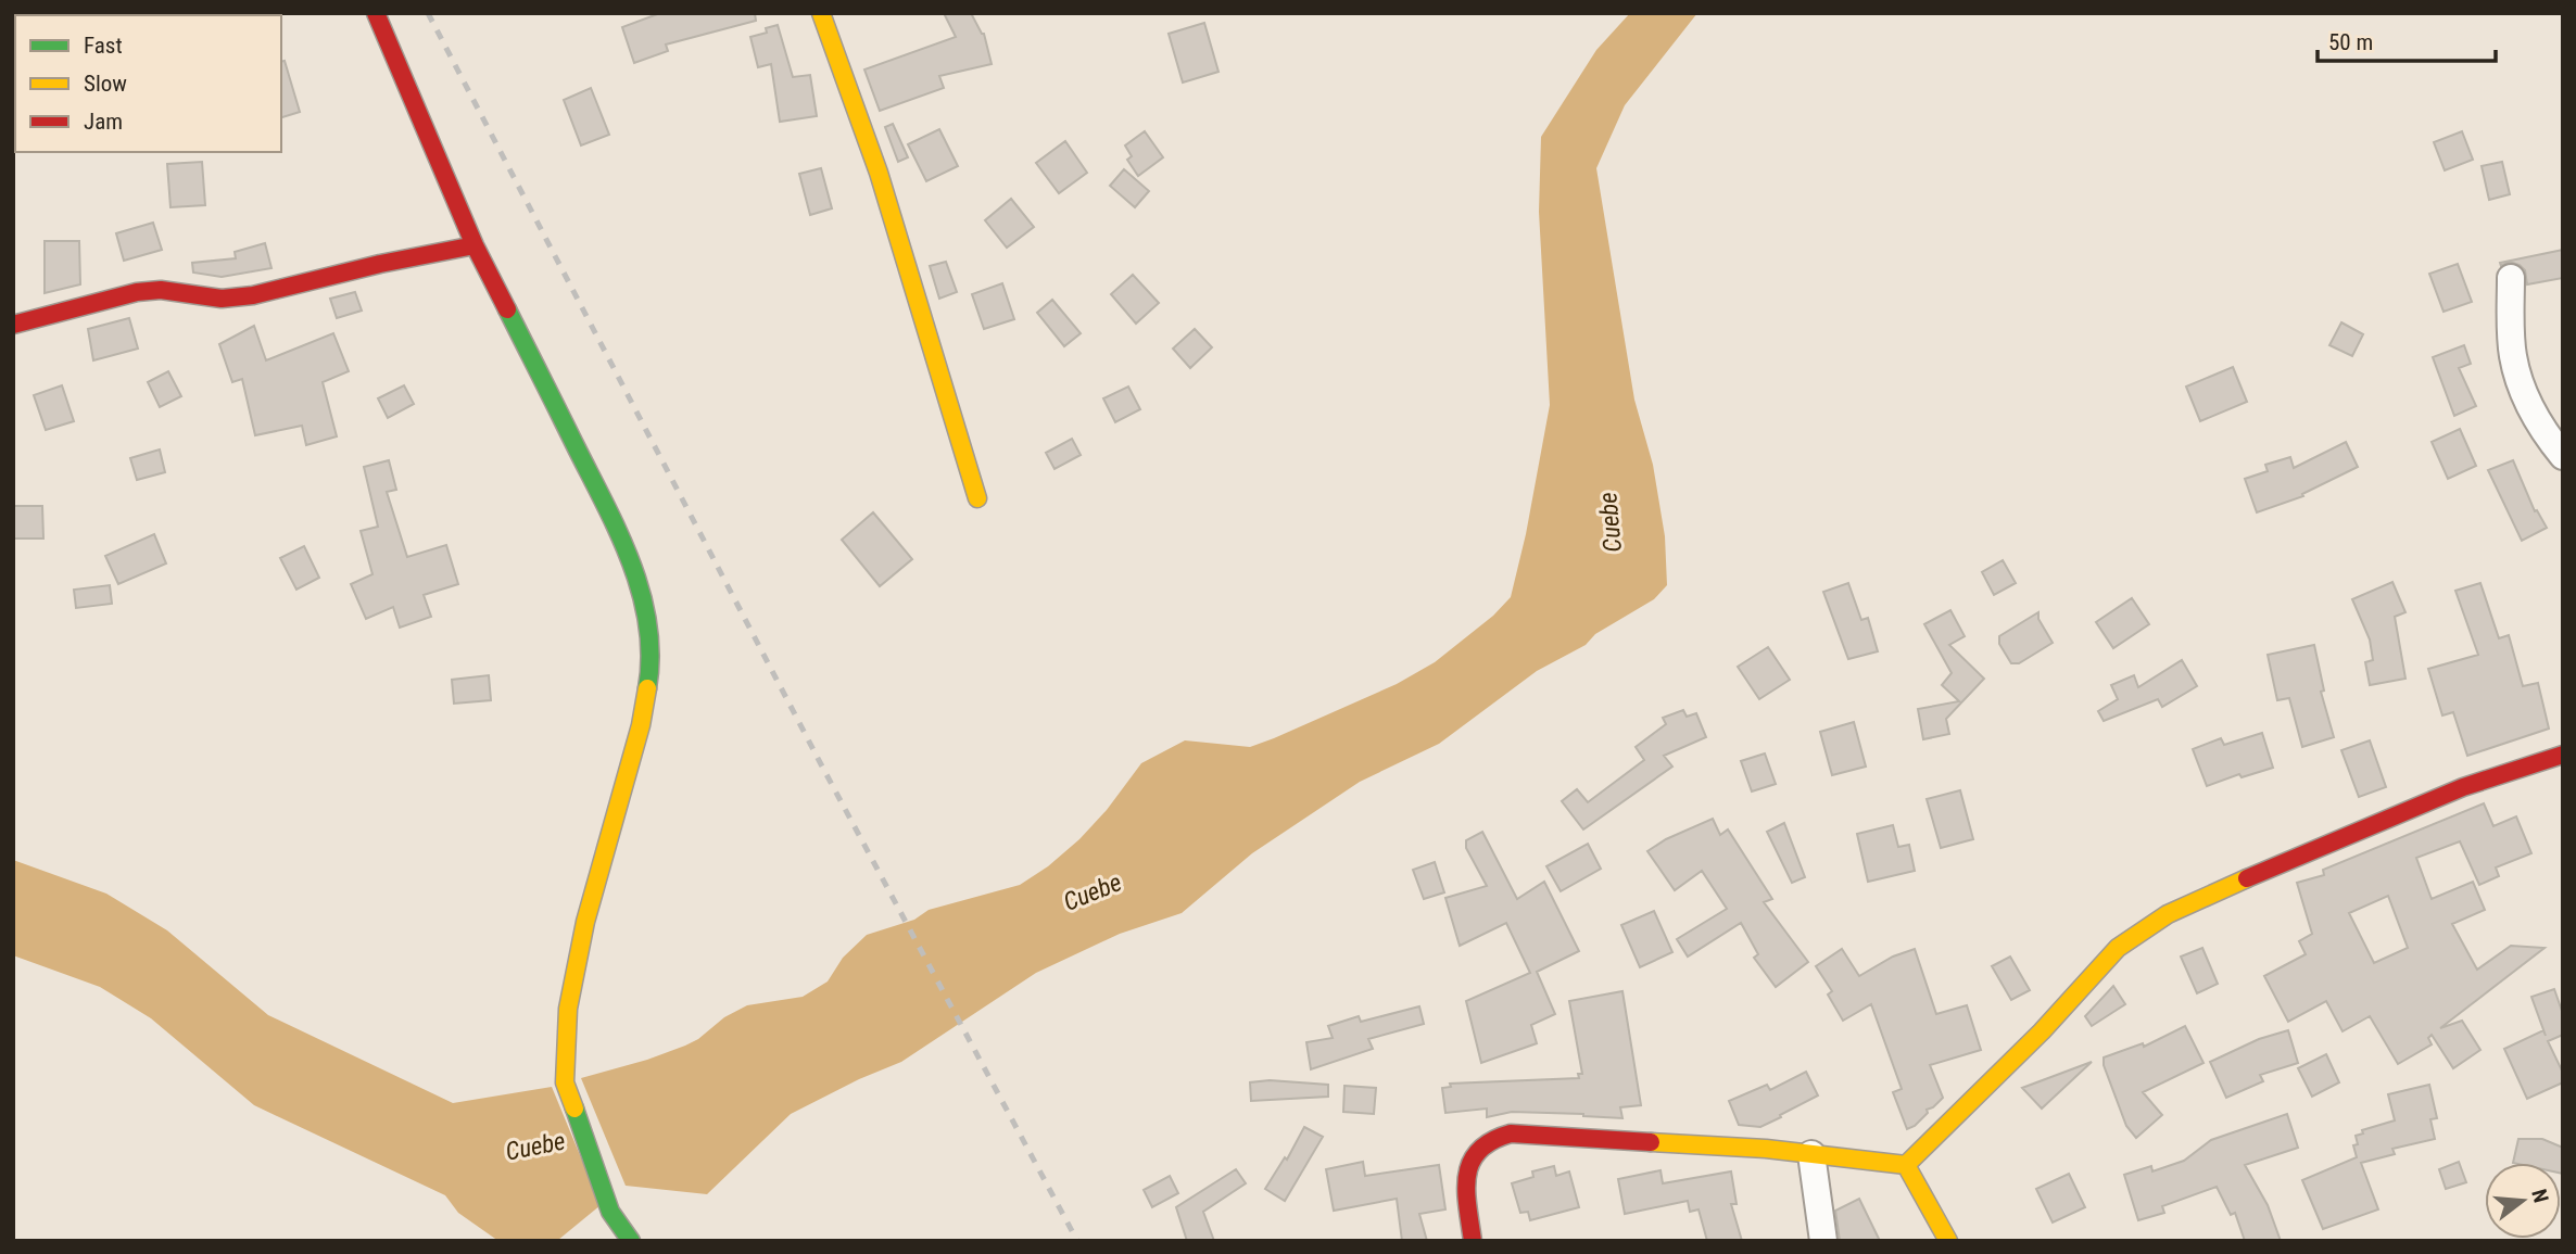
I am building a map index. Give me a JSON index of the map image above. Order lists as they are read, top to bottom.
{
  "water": ["Cuebe"],
  "legend": ["Fast", "Slow", "Jam"],
  "scale_bar": "50 m",
  "north": "right"
}
